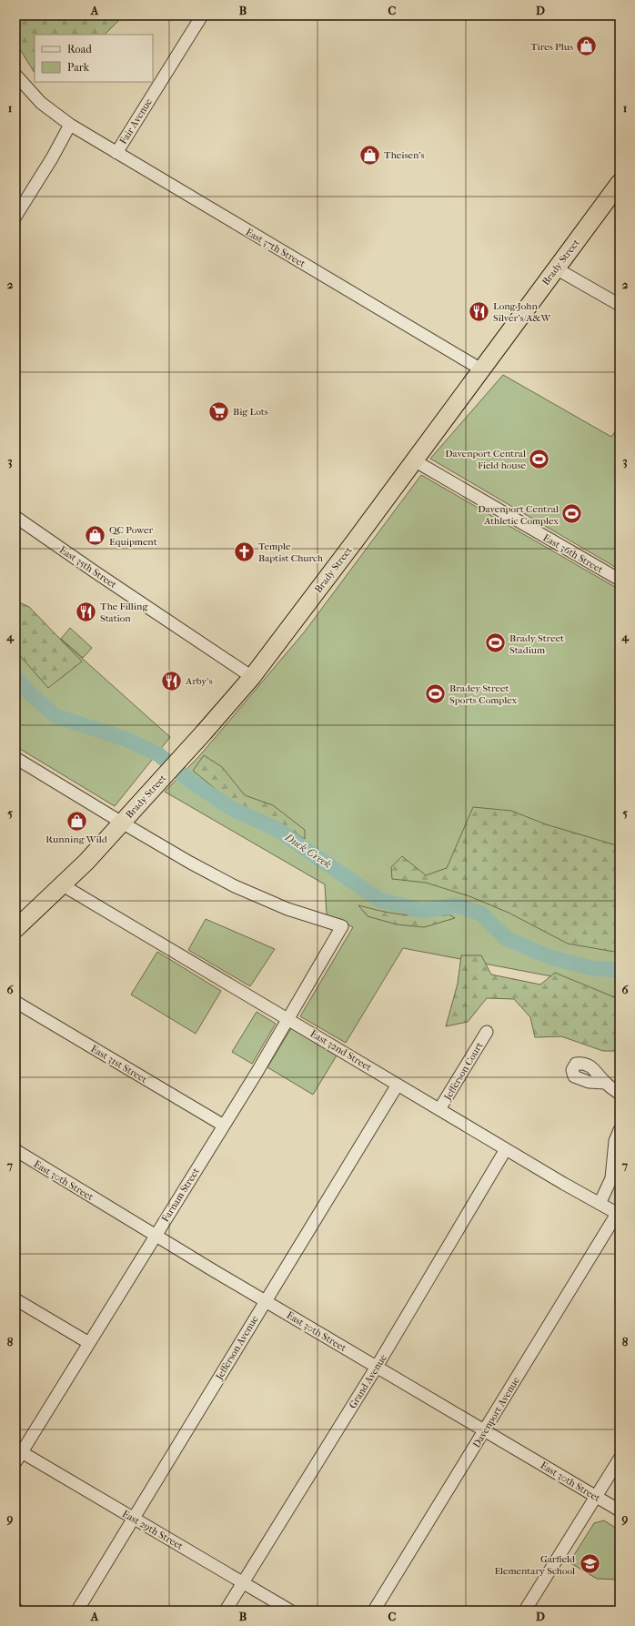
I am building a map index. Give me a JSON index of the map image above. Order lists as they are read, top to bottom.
{
  "streets": {
    "highway": ["Brady Street"],
    "street": [
      "Fair Avenue",
      "East 37th Street",
      "East 36th Street",
      "East 35th Street",
      "East 32nd Street",
      "East 31st Street",
      "Jefferson Court",
      "East 30th Street",
      "Farnam Street",
      "Jefferson Avenue",
      "Grand Avenue",
      "Davenport Avenue",
      "East 29th Street"
    ]
  },
  "crossings": [
    ["Fair Avenue", "East 37th Street"],
    ["East 37th Street", "Brady Street"],
    ["Brady Street", "East 36th Street"],
    ["Brady Street", "East 35th Street"],
    ["Brady Street", "East 32nd Street"],
    ["Brady Street", "Farnam Street"],
    ["East 32nd Street", "Jefferson Court"],
    ["East 32nd Street", "Farnam Street"],
    ["East 32nd Street", "Jefferson Avenue"],
    ["East 32nd Street", "Grand Avenue"],
    ["East 32nd Street", "Davenport Avenue"],
    ["East 31st Street", "Farnam Street"],
    ["East 30th Street", "Farnam Street"],
    ["East 30th Street", "Jefferson Avenue"],
    ["East 30th Street", "Grand Avenue"],
    ["East 30th Street", "Davenport Avenue"],
    ["Farnam Street", "East 29th Street"],
    ["Jefferson Avenue", "East 29th Street"],
    ["Grand Avenue", "East 29th Street"]
  ],
  "water": ["Duck Creek"],
  "places": {
    "shop": [
      "Tires Plus",
      "Theisen's",
      "QC Power Equipment",
      "Running Wild"
    ],
    "restaurant": ["Long John Silver's/A&W", "The Filling Station", "Arby's"],
    "supermarket": ["Big Lots"],
    "sports": [
      "Davenport Central Field house",
      "Davenport Central Athletic Complex",
      "Brady Street Stadium",
      "Bradey Street Sports Complex"
    ],
    "church": ["Temple Baptist Church"],
    "school or university": ["Garfield Elementary School"]
  },
  "legend": ["Road", "Park"],
  "grid": {
    "columns": [
      "A",
      "B",
      "C",
      "D"
    ],
    "rows": [
      "1",
      "2",
      "3",
      "4",
      "5",
      "6",
      "7",
      "8",
      "9"
    ]
  }
}
